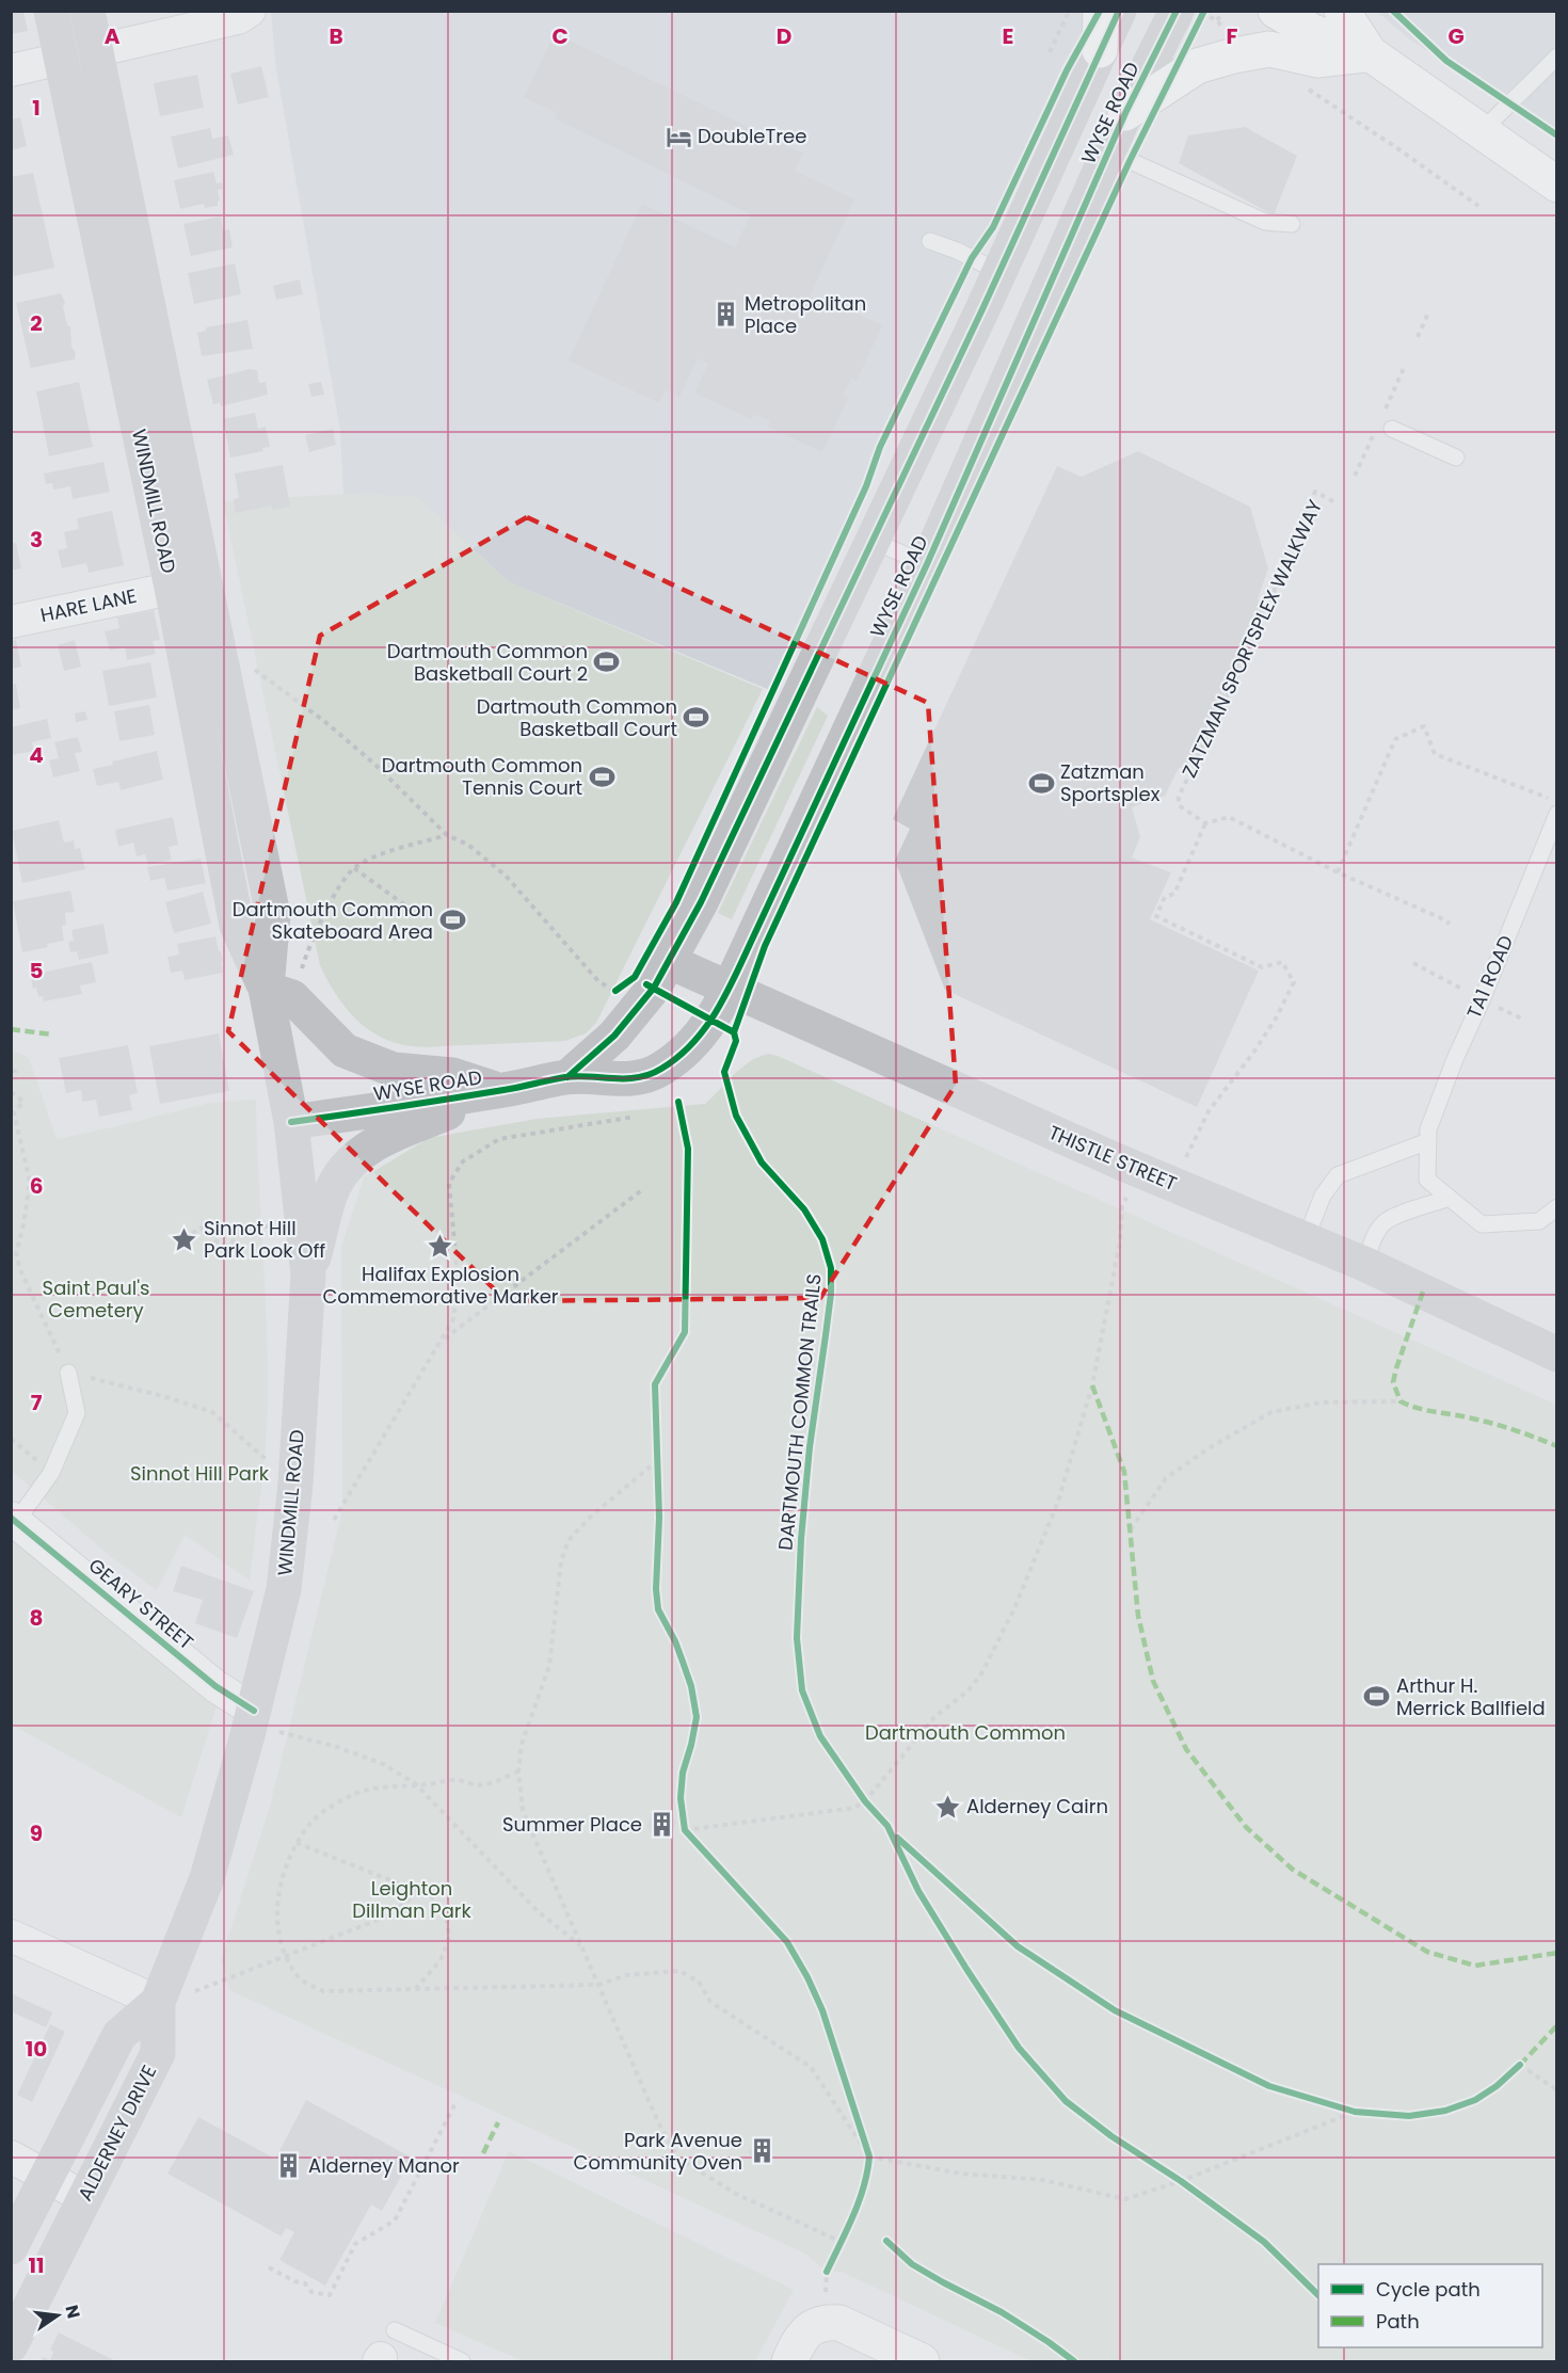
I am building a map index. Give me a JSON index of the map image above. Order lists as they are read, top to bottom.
{
  "streets": {
    "main road": [
      "WYSE ROAD",
      "WINDMILL ROAD",
      "THISTLE STREET",
      "ALDERNEY DRIVE"
    ],
    "street": ["HARE LANE", "GEARY STREET"],
    "lane": ["TA1 ROAD"],
    "path": ["ZATZMAN SPORTSPLEX WALKWAY"],
    "cycle path": ["DARTMOUTH COMMON TRAILS"]
  },
  "crossings": [
    ["WYSE ROAD", "WINDMILL ROAD"],
    ["WYSE ROAD", "THISTLE STREET"],
    ["WINDMILL ROAD", "HARE LANE"],
    ["WINDMILL ROAD", "GEARY STREET"],
    ["WINDMILL ROAD", "ALDERNEY DRIVE"]
  ],
  "parks": [
    "Saint Paul's Cemetery",
    "Sinnot Hill Park",
    "Dartmouth Common",
    "Leighton Dillman Park"
  ],
  "places": {
    "hotel": ["DoubleTree"],
    "building": [
      "Metropolitan Place",
      "Summer Place",
      "Park Avenue Community Oven",
      "Alderney Manor"
    ],
    "sports": [
      "Dartmouth Common Basketball Court 2",
      "Dartmouth Common Basketball Court",
      "Dartmouth Common Tennis Court",
      "Zatzman Sportsplex",
      "Dartmouth Common Skateboard Area",
      "Arthur H. Merrick Ballfield"
    ],
    "place": ["Sinnot Hill Park Look Off", "Halifax Explosion Commemorative Marker", "Alderney Cairn"]
  },
  "legend": ["Cycle path", "Path"],
  "north": "right",
  "grid": {
    "columns": [
      "A",
      "B",
      "C",
      "D",
      "E",
      "F",
      "G"
    ],
    "rows": [
      "1",
      "2",
      "3",
      "4",
      "5",
      "6",
      "7",
      "8",
      "9",
      "10",
      "11"
    ]
  }
}
